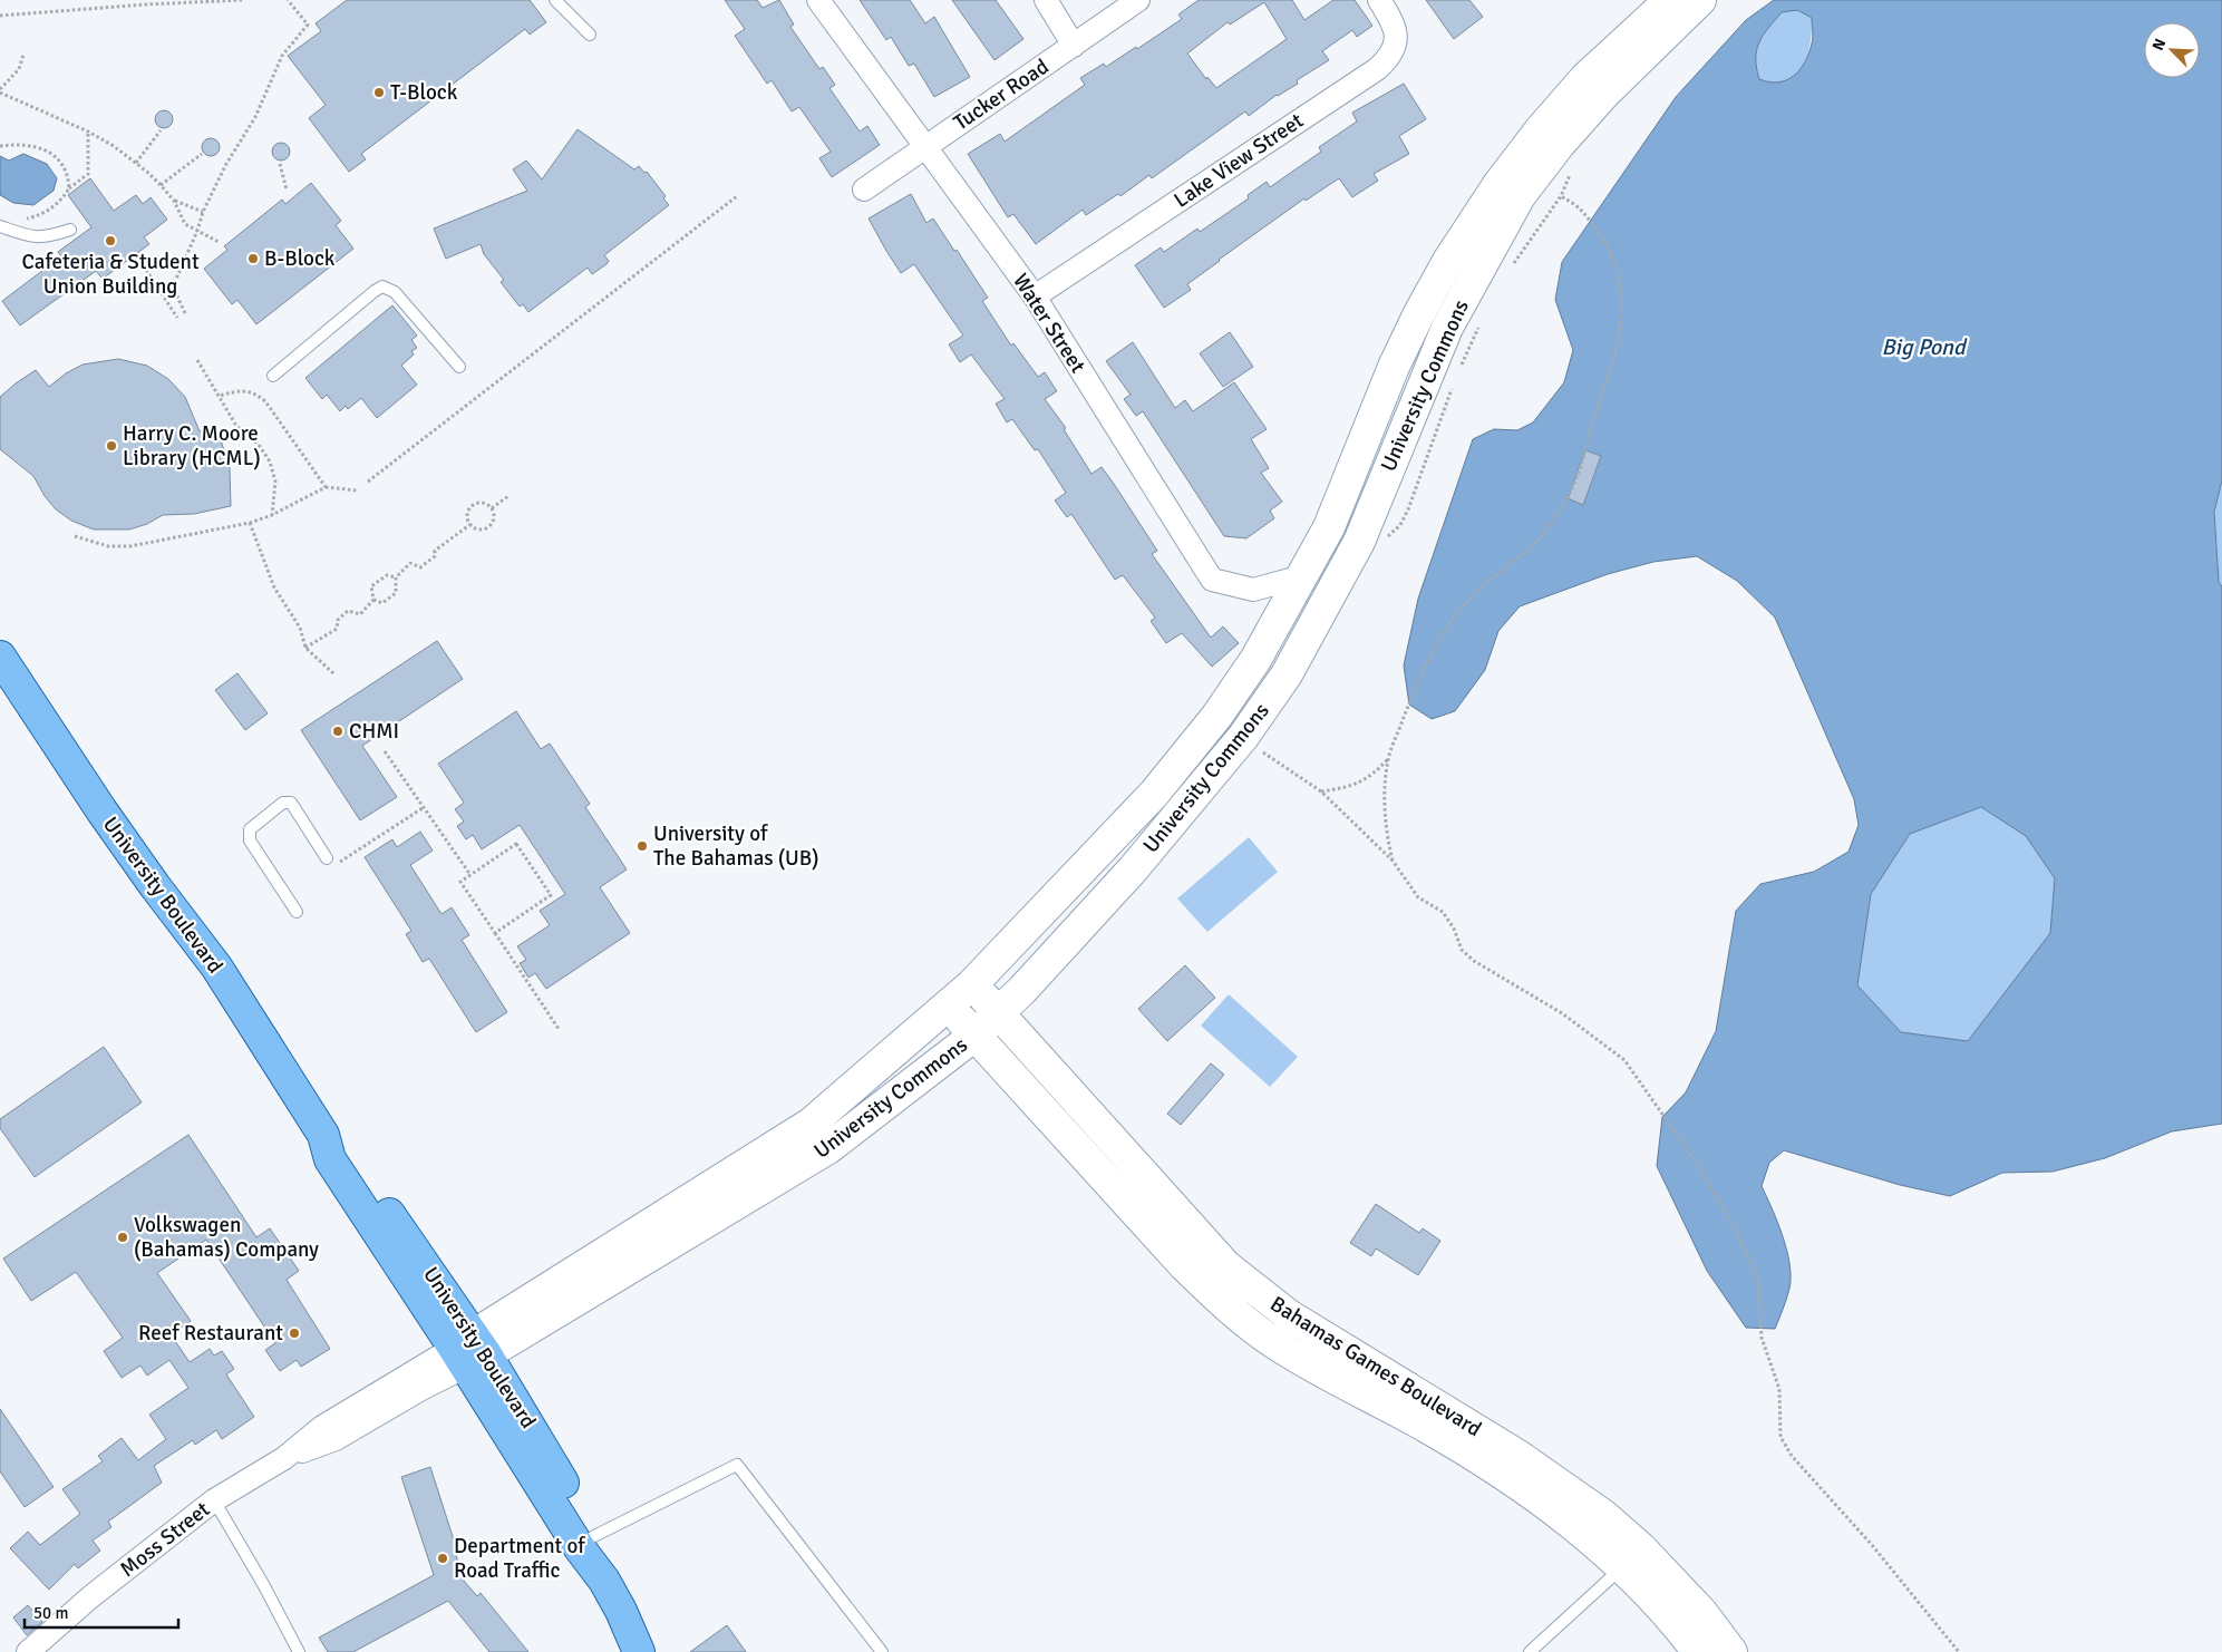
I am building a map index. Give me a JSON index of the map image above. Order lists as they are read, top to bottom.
{
  "streets": {
    "main road": ["University Commons", "University Boulevard", "Bahamas Games Boulevard"],
    "street": [
      "Tucker Road",
      "Lake View Street",
      "Water Street",
      "Moss Street"
    ]
  },
  "crossings": [
    ["Tucker Road", "Water Street"],
    ["Lake View Street", "Water Street"],
    ["Water Street", "University Commons"],
    ["University Commons", "University Boulevard"],
    ["University Commons", "Bahamas Games Boulevard"],
    ["University Commons", "Moss Street"],
    ["University Boulevard", "Moss Street"]
  ],
  "water": ["Big Pond"],
  "places": [
    "T-Block",
    "Cafeteria & Student Union Building",
    "B-Block",
    "Harry C. Moore Library (HCML)",
    "CHMI",
    "University of The Bahamas (UB)",
    "Volkswagen (Bahamas) Company",
    "Reef Restaurant",
    "Department of Road Traffic"
  ],
  "scale_bar": "50 m",
  "north": "top left"
}
